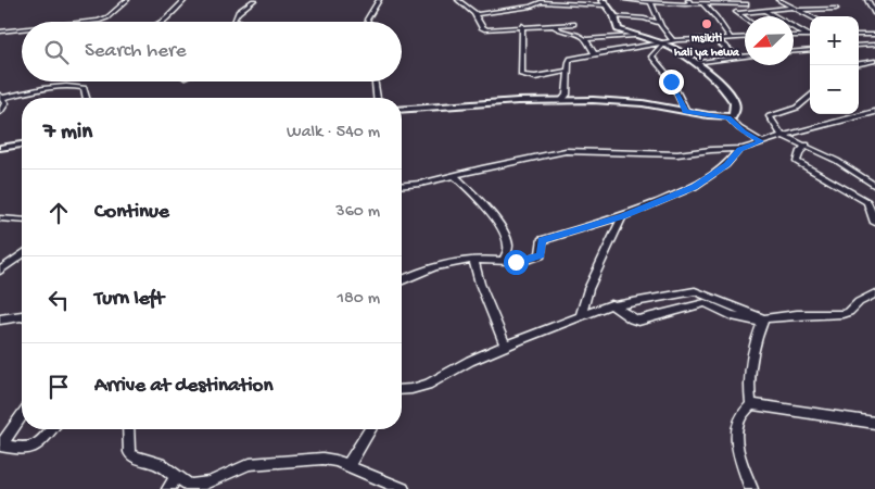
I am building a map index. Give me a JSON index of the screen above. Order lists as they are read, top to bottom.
{
  "places": ["msikiti hali ya hewa"],
  "north": "bottom left",
  "page": {
    "map_buttons": ["+", "−"],
    "search": "Search here",
    "heading": ["7 min", "Walk · 540 m"],
    "list": [
      ["Continue", "360 m"],
      ["Turn left", "180 m"],
      "Arrive at destination"
    ]
  }
}
